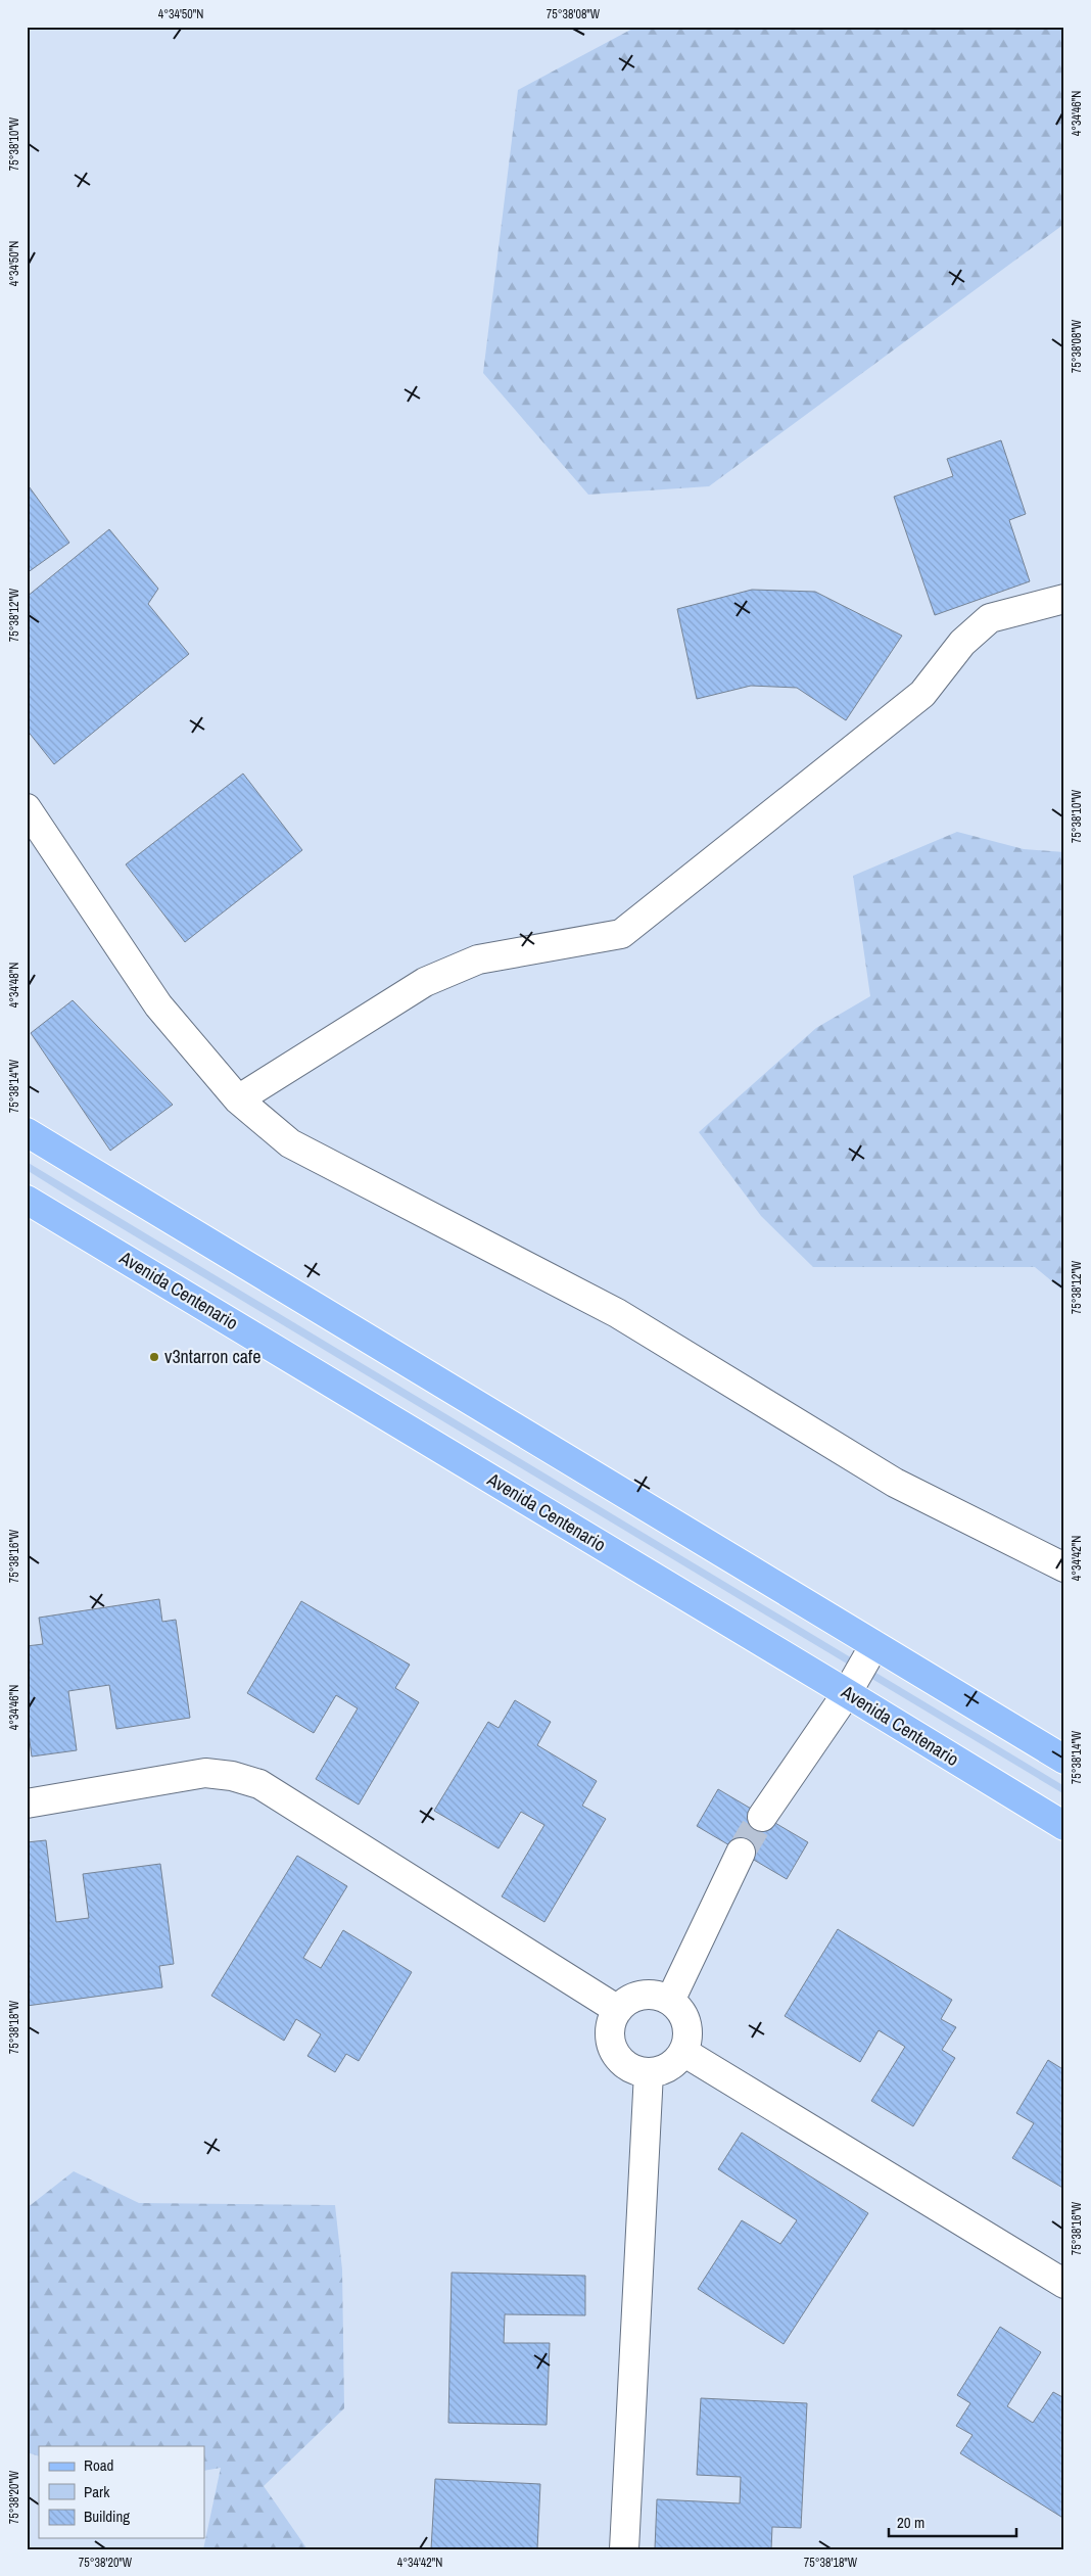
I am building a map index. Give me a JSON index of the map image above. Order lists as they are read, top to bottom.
{
  "streets": {
    "main road": ["Avenida Centenario"]
  },
  "places": ["v3ntarron cafe"],
  "legend": ["Road", "Park", "Building"],
  "scale_bar": "20 m",
  "coordinates": [
    "4°34'50\"N",
    "75°38'08\"W",
    "4°34'46\"N",
    "75°38'10\"W",
    "75°38'12\"W",
    "4°34'48\"N",
    "75°38'14\"W",
    "75°38'16\"W",
    "4°34'42\"N",
    "75°38'18\"W",
    "75°38'20\"W"
  ]
}
